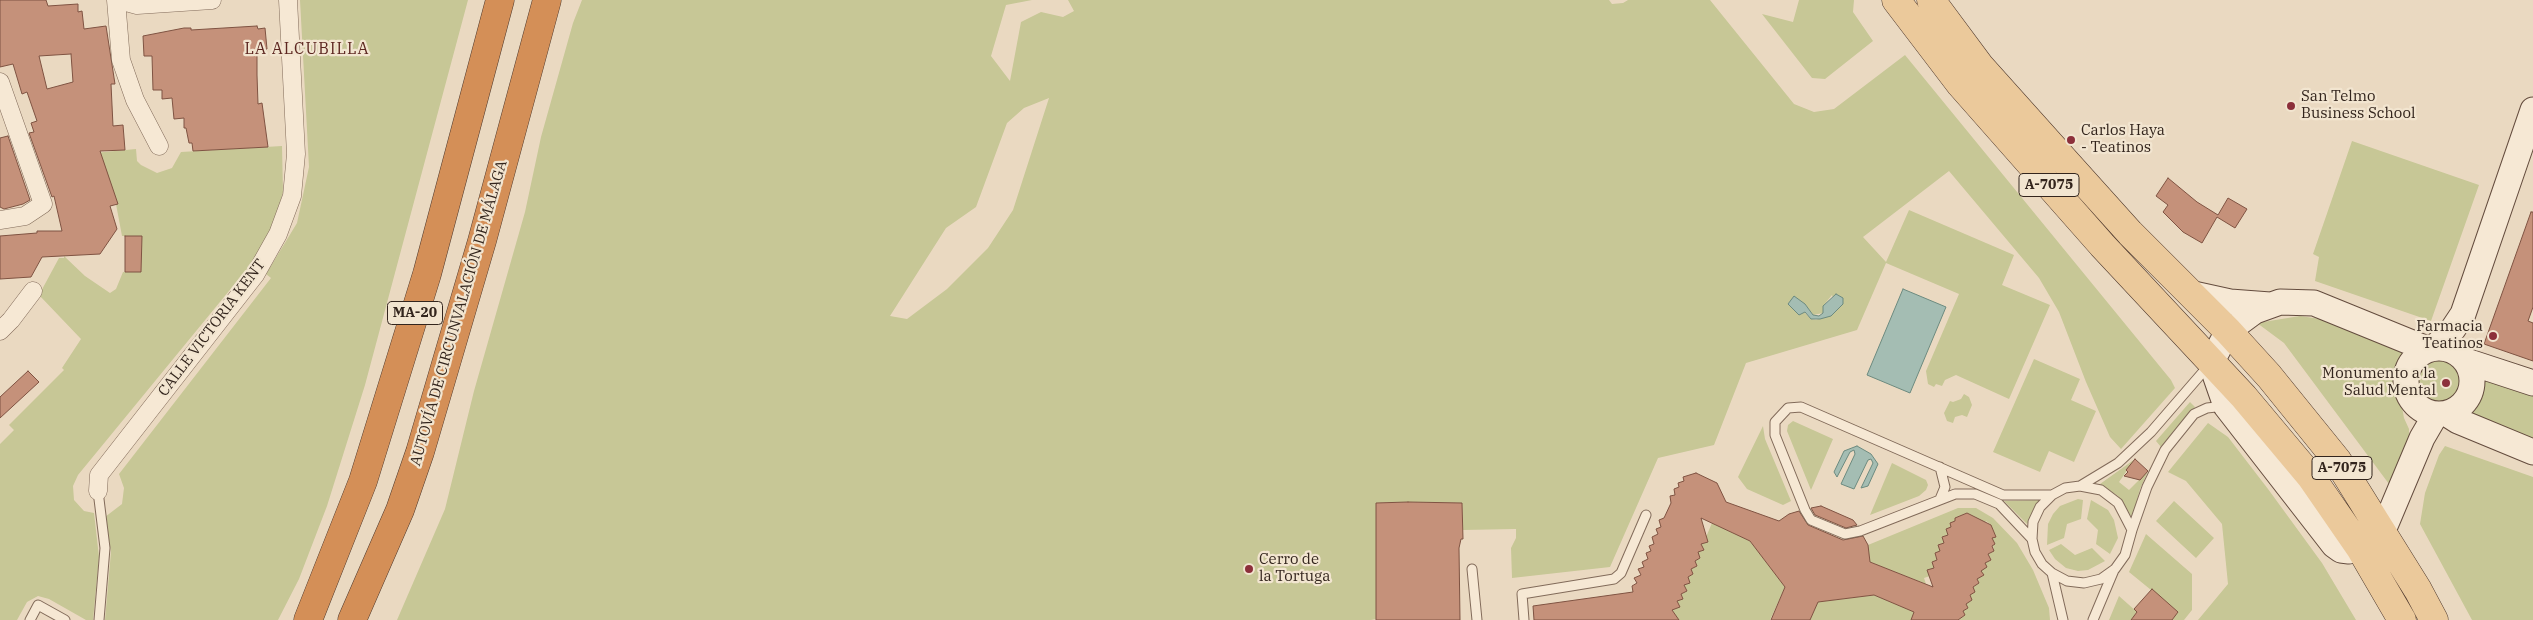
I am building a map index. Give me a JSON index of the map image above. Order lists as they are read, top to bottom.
{
  "streets": {
    "highway": ["MA-20", "AUTOVÍA DE CIRCUNVALACIÓN DE MÁLAGA"],
    "main road": ["A-7075"],
    "street": ["CALLE VICTORIA KENT"]
  },
  "districts": ["LA ALCUBILLA"],
  "places": [
    "San Telmo Business School",
    "Carlos Haya - Teatinos",
    "Farmacia Teatinos",
    "Monumento a la Salud Mental",
    "Cerro de la Tortuga"
  ]
}
